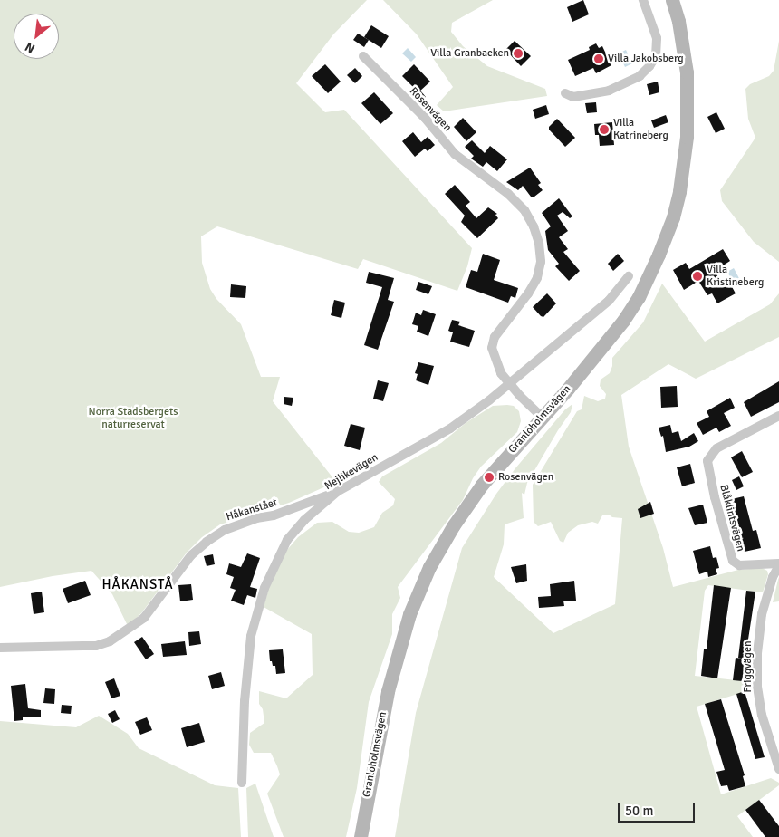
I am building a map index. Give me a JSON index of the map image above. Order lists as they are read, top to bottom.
{
  "streets": {
    "street": [
      "Rosenvägen",
      "Granloholmsvägen",
      "Nejlikevägen",
      "Håkanstået",
      "Blåklintsvägen",
      "Friggvägen"
    ]
  },
  "crossings": [
    ["Rosenvägen", "Granloholmsvägen"],
    ["Rosenvägen", "Nejlikevägen"],
    ["Nejlikevägen", "Håkanstået"],
    ["Blåklintsvägen", "Friggvägen"]
  ],
  "districts": ["HÅKANSTÅ"],
  "parks": ["Norra Stadsbergets naturreservat"],
  "places": [
    "Villa Granbacken",
    "Villa Jakobsberg",
    "Villa Katrineberg",
    "Villa Kristineberg",
    "Rosenvägen"
  ],
  "scale_bar": "50 m",
  "north": "bottom left"
}
